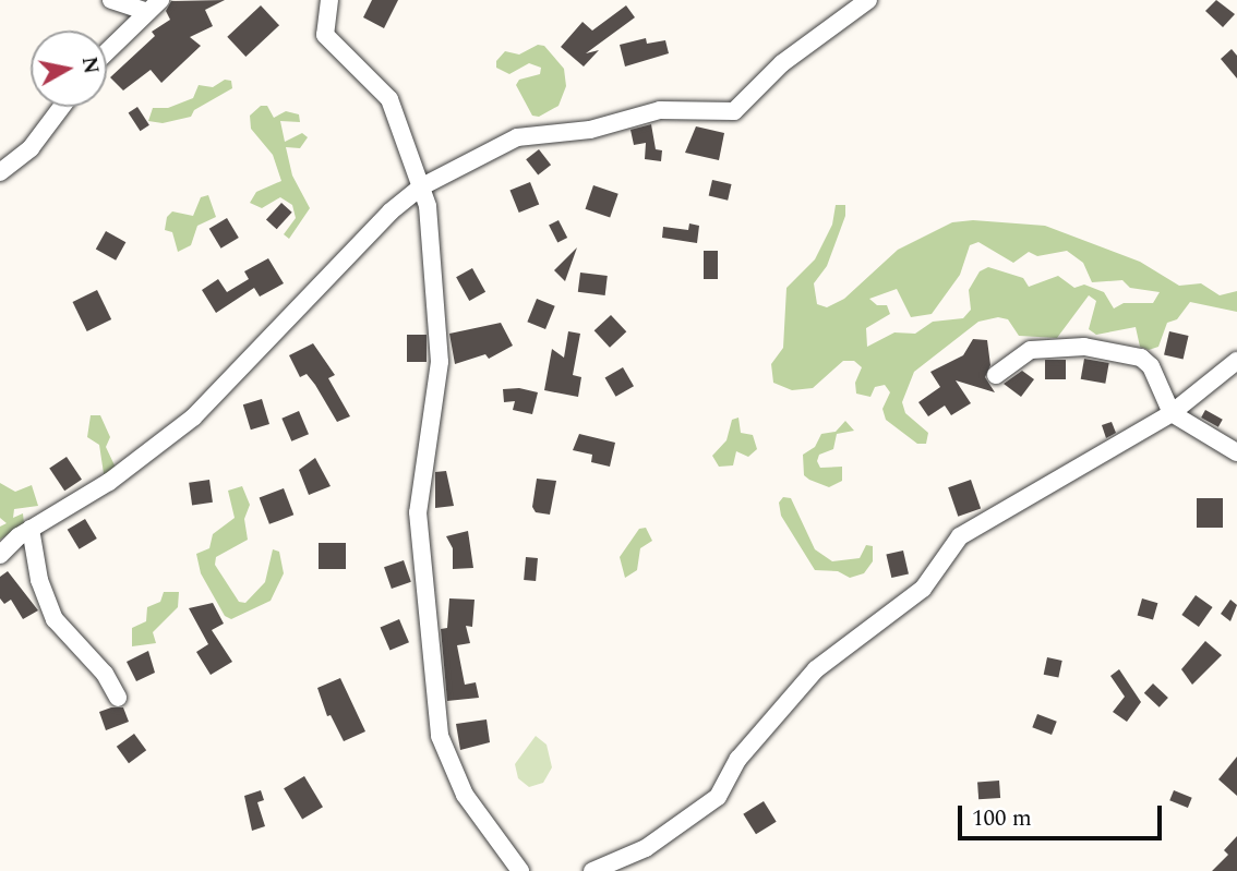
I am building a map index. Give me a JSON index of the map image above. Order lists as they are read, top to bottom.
{
  "scale_bar": "100 m",
  "north": "right"
}
